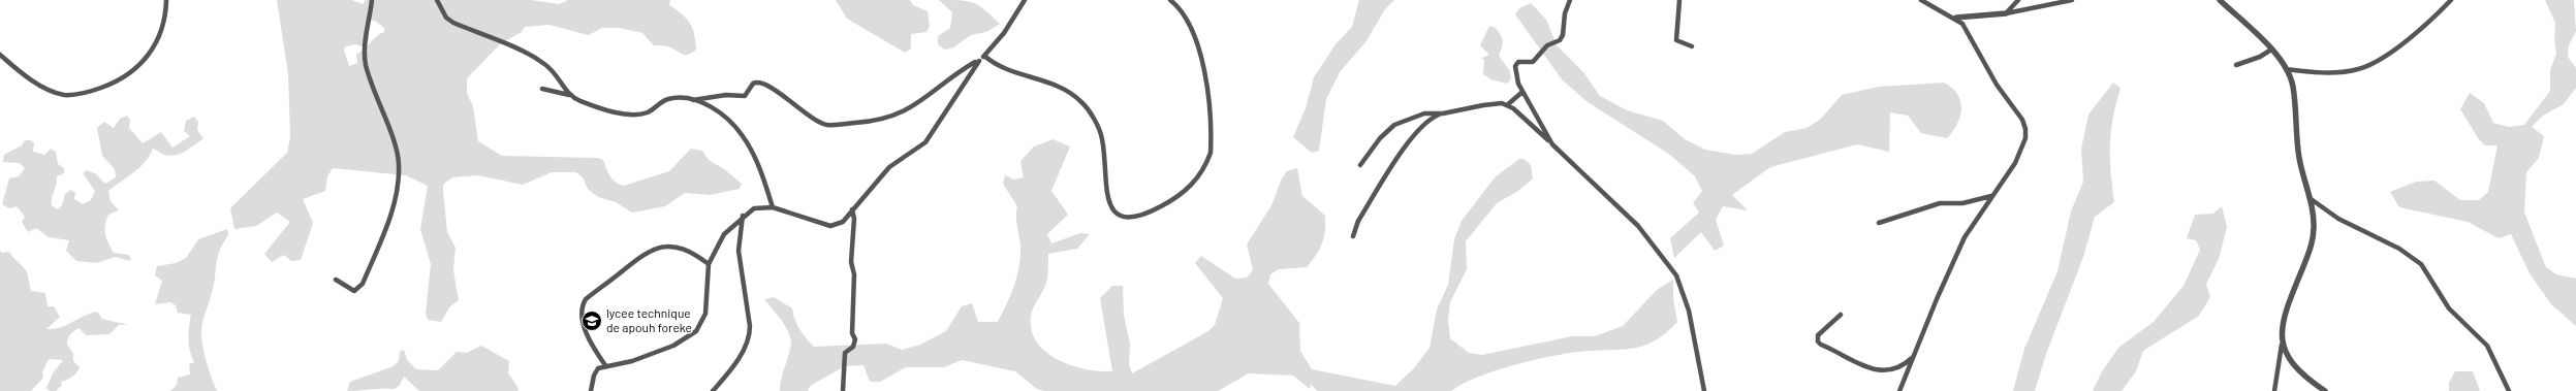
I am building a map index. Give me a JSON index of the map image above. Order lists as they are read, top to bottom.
{
  "places": {
    "school or university": ["lycee technique de apouh foreke"]
  }
}
